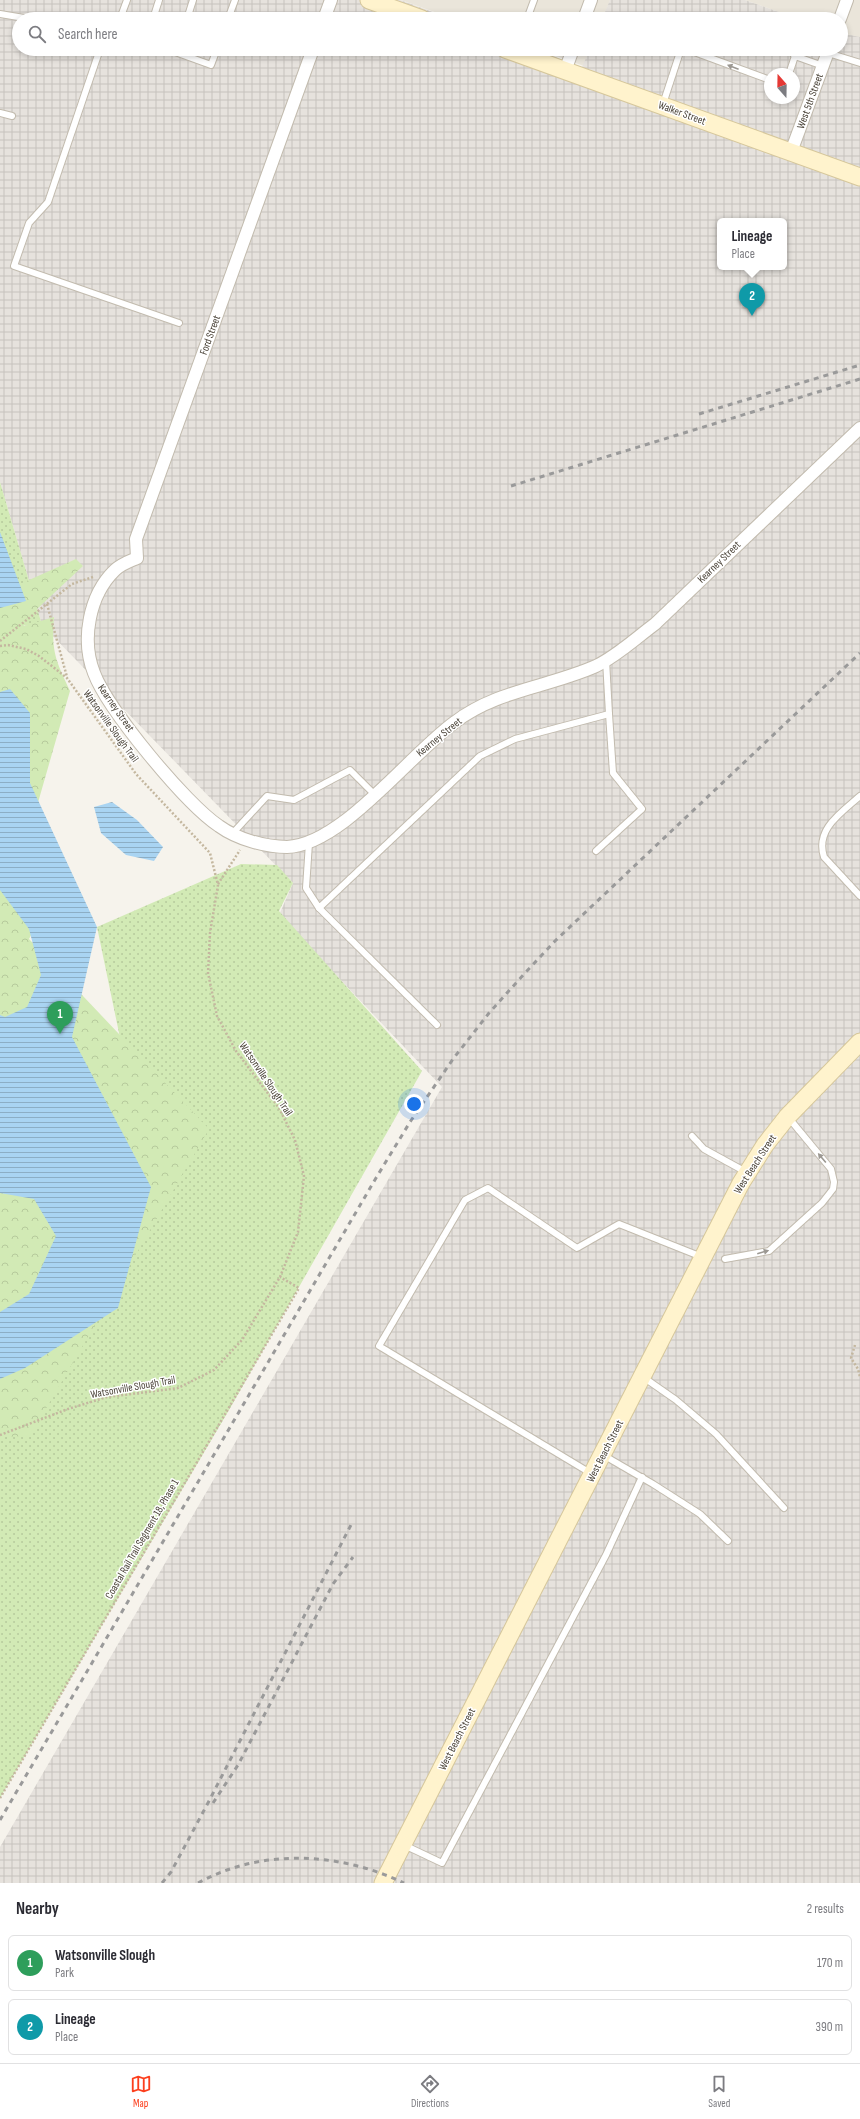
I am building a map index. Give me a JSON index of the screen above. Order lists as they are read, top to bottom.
{
  "streets": {
    "main road": ["Walker Street", "West Beach Street"],
    "street": ["West 5th Street", "Ford Street", "Kearney Street"],
    "path": ["Watsonville Slough Trail", "Coastal Rail Trail Segment 18, Phase 1"]
  },
  "crossings": [
    ["West 5th Street", "Walker Street"],
    ["Ford Street", "Kearney Street"],
    ["Watsonville Slough Trail", "Coastal Rail Trail Segment 18, Phase 1"]
  ],
  "north": "top",
  "page": {
    "search": "Search here",
    "popup": ["Lineage", "Place"],
    "pins": ["2", "1"],
    "heading": ["Nearby", "2 results"],
    "list": [
      {
        "mark": "1",
        "name": "Watsonville Slough",
        "note": "Park",
        "value": "170 m"
      },
      {
        "mark": "2",
        "name": "Lineage",
        "note": "Place",
        "value": "390 m"
      }
    ],
    "nav": ["Map", "Directions", "Saved"]
  }
}
